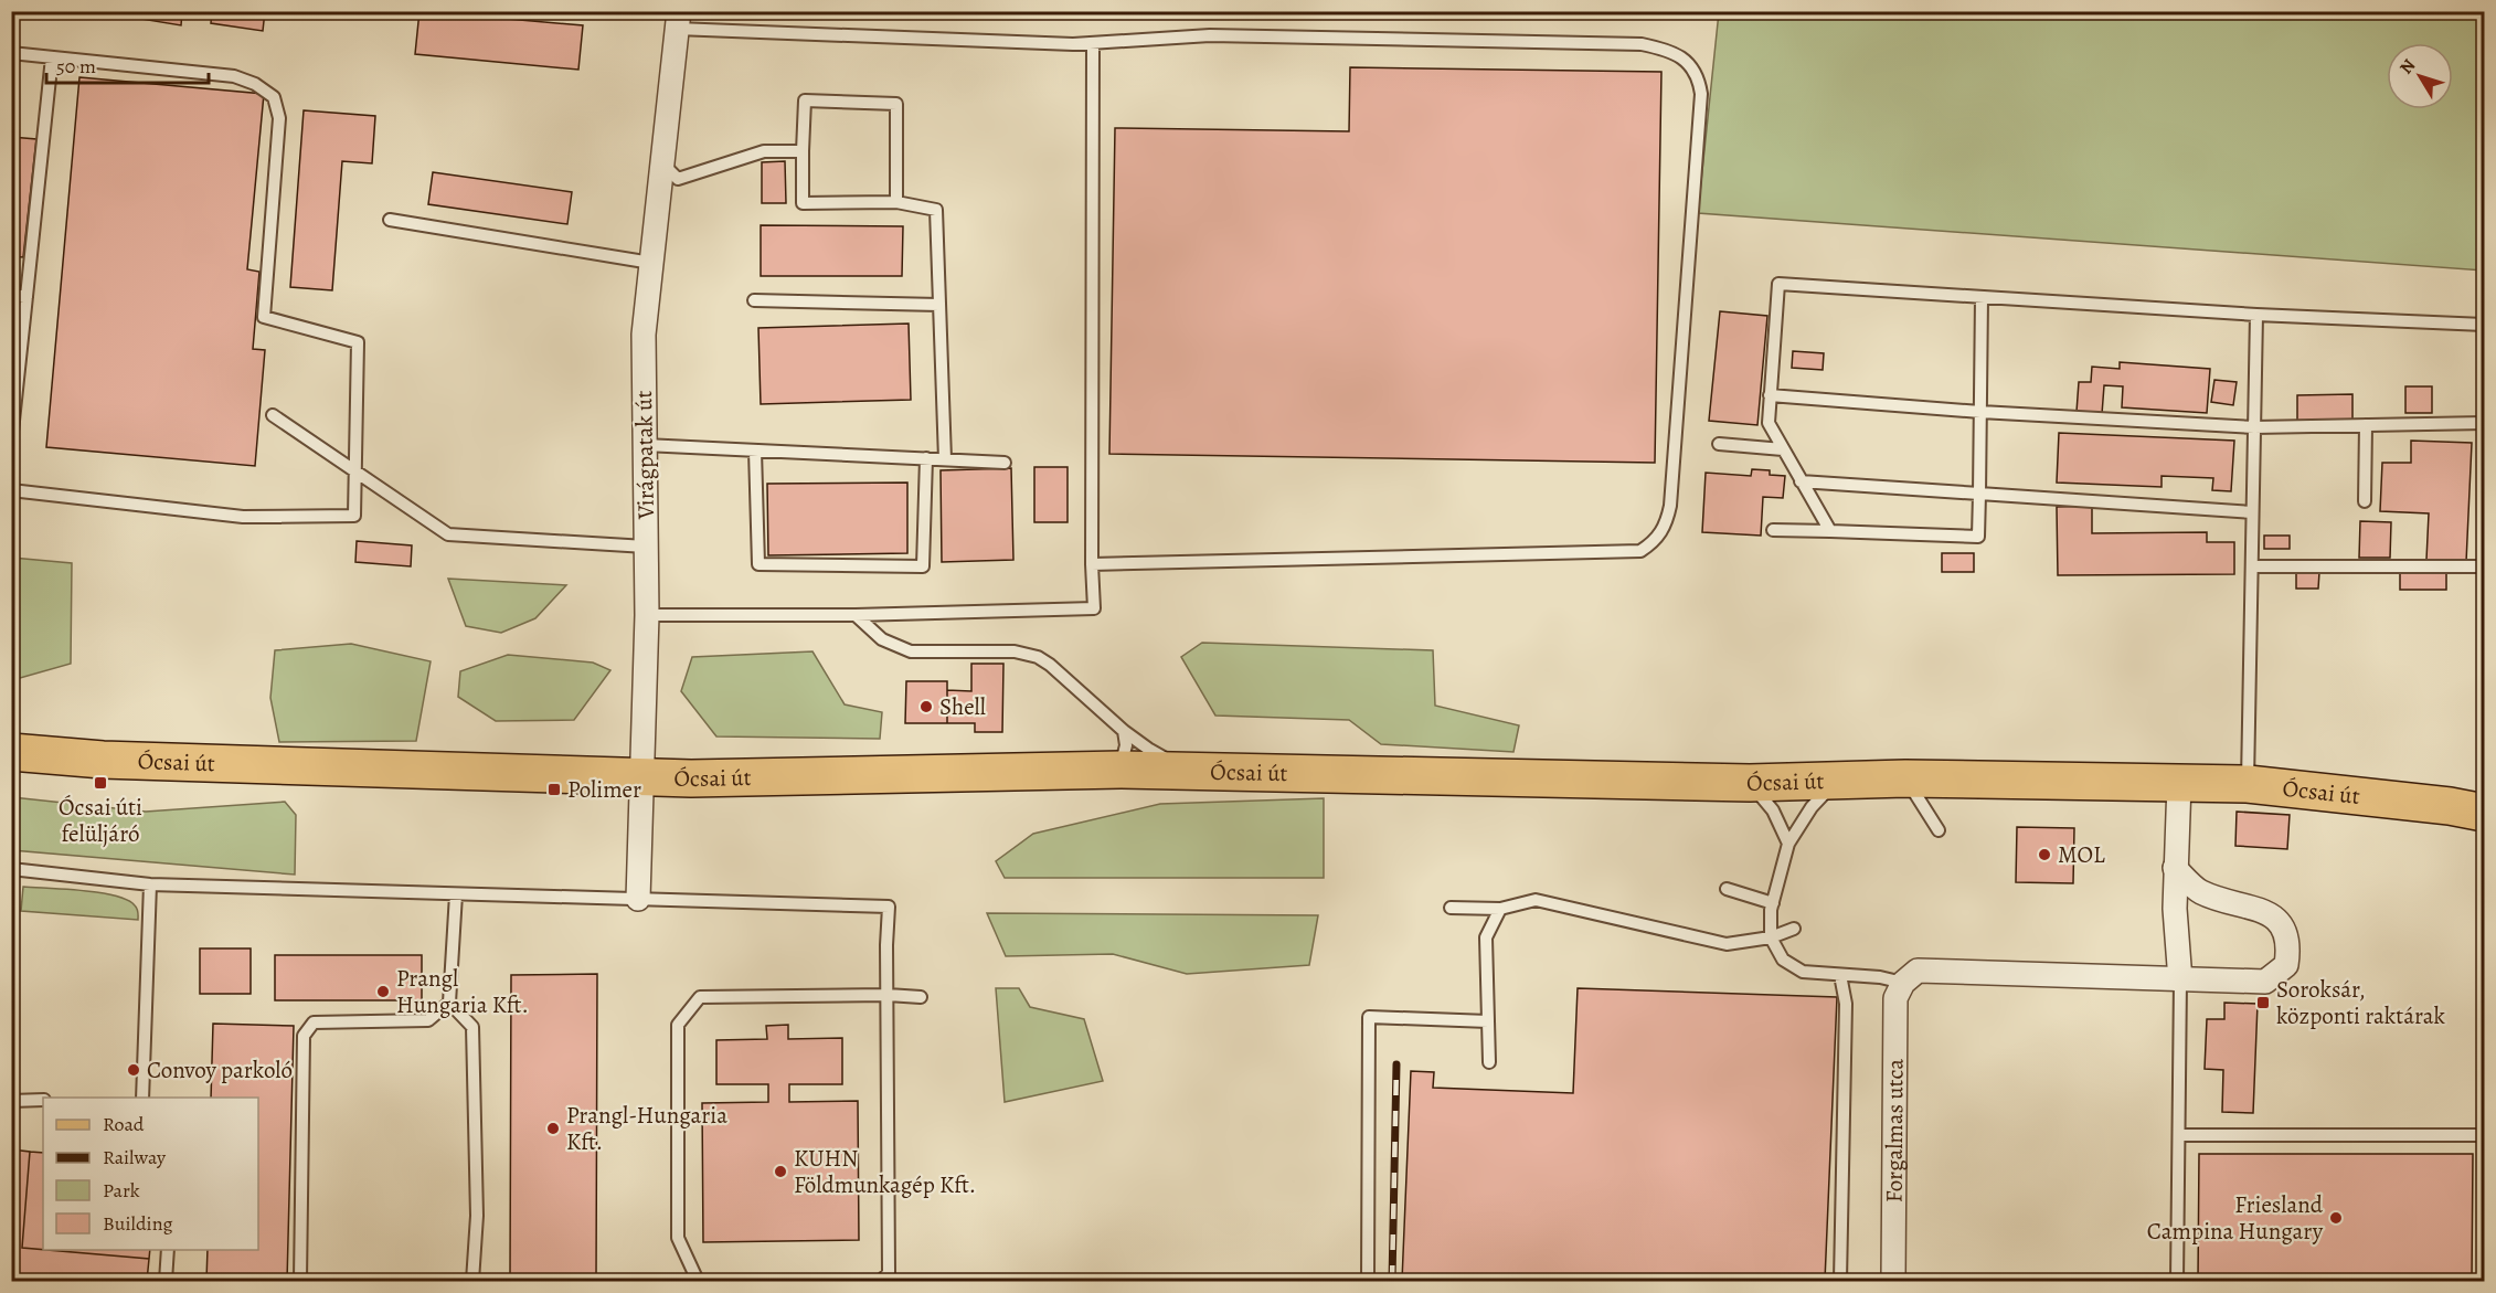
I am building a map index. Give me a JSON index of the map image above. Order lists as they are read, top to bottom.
{
  "streets": {
    "main road": ["Ócsai út"],
    "street": ["Virágpatak út", "Forgalmas utca"]
  },
  "crossings": [
    ["Virágpatak út", "Ócsai út"]
  ],
  "places": {
    "other": [
      "Shell",
      "MOL",
      "Prangl Hungaria Kft.",
      "Convoy parkoló",
      "Prangl-Hungaria Kft.",
      "KUHN Földmunkagép Kft.",
      "Friesland Campina Hungary"
    ],
    "transit": ["Ócsai úti felüljáró", "Polimer", "Soroksár, központi raktárak"]
  },
  "legend": [
    "Road",
    "Railway",
    "Park",
    "Building"
  ],
  "scale_bar": "50 m",
  "north": "top left"
}
